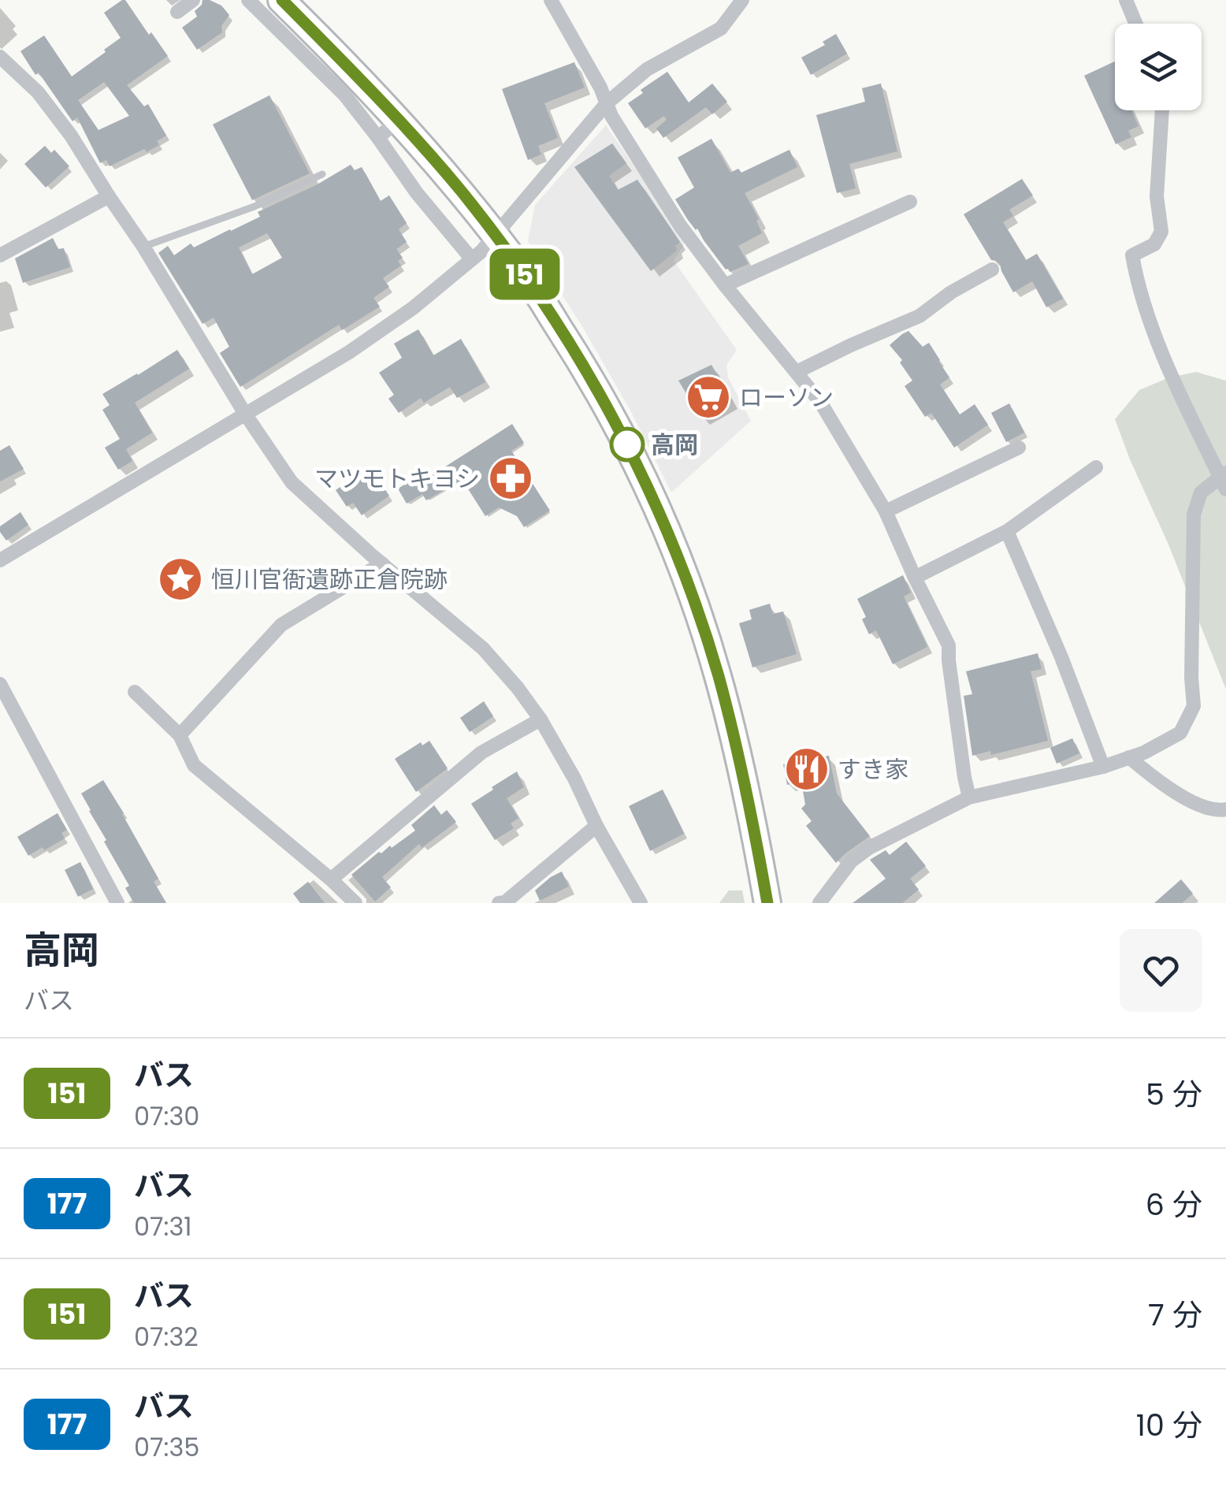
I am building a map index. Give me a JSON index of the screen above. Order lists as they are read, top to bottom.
{
  "places": {
    "supermarket": ["ローソン"],
    "other": ["高岡"],
    "pharmacy": ["マツモトキヨシ"],
    "place": ["恒川官衙遺跡正倉院跡"],
    "restaurant": ["すき家"]
  },
  "lines": ["bus line 151"],
  "page": {
    "on_map": "151",
    "heading": ["高岡", "バス"],
    "list": [
      {
        "mark": "151",
        "name": "バス",
        "note": "07:30",
        "value": "5 分"
      },
      {
        "mark": "177",
        "name": "バス",
        "note": "07:31",
        "value": "6 分"
      },
      {
        "mark": "151",
        "name": "バス",
        "note": "07:32",
        "value": "7 分"
      },
      {
        "mark": "177",
        "name": "バス",
        "note": "07:35",
        "value": "10 分"
      }
    ]
  }
}
